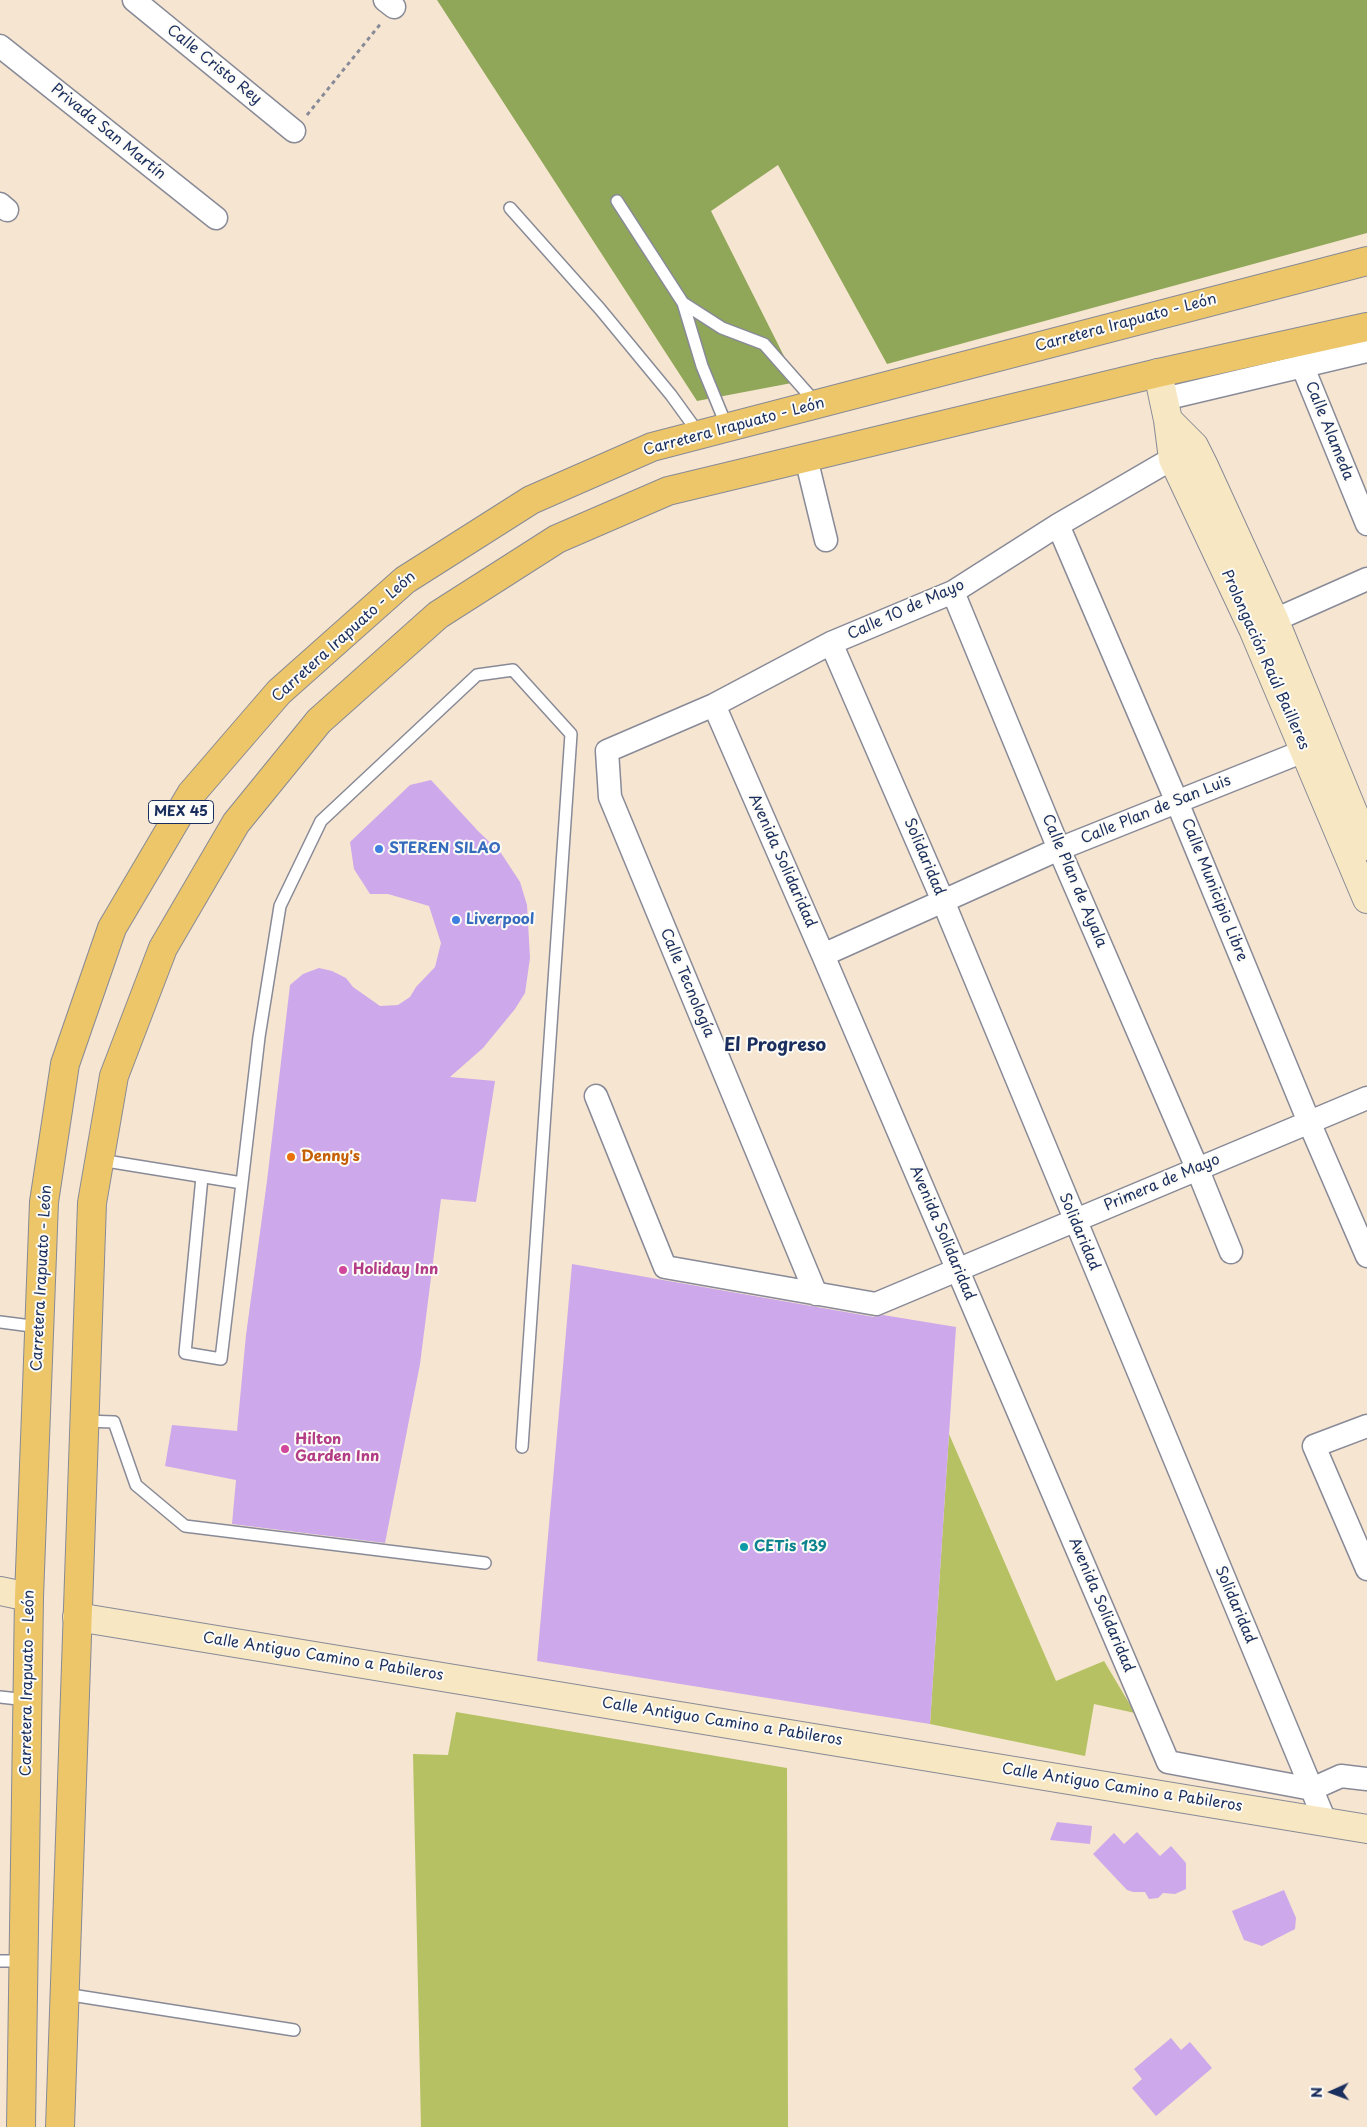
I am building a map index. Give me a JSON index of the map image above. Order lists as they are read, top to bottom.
{
  "streets": {
    "highway": ["Carretera Irapuato - León", "MEX 45"],
    "street": [
      "Calle Cristo Rey",
      "Privada San Martín",
      "Calle Alameda",
      "Calle 10 de Mayo",
      "Prolongación Raúl Bailleres",
      "Calle Plan de San Luis",
      "Solidaridad",
      "Avenida Solidaridad",
      "Calle Plan de Ayala",
      "Calle Municipio Libre",
      "Calle Tecnología",
      "Primera de Mayo",
      "Calle Antiguo Camino a Pabileros"
    ]
  },
  "crossings": [
    ["Calle 10 de Mayo", "Prolongación Raúl Bailleres"],
    ["Calle 10 de Mayo", "Solidaridad"],
    ["Calle 10 de Mayo", "Avenida Solidaridad"],
    ["Calle 10 de Mayo", "Calle Plan de Ayala"],
    ["Calle 10 de Mayo", "Calle Municipio Libre"],
    ["Calle 10 de Mayo", "Calle Tecnología"],
    ["Prolongación Raúl Bailleres", "Calle Plan de San Luis"],
    ["Prolongación Raúl Bailleres", "MEX 45"],
    ["Calle Plan de San Luis", "Solidaridad"],
    ["Calle Plan de San Luis", "Avenida Solidaridad"],
    ["Calle Plan de San Luis", "Calle Plan de Ayala"],
    ["Calle Plan de San Luis", "Calle Municipio Libre"],
    ["MEX 45", "Calle Antiguo Camino a Pabileros"],
    ["Solidaridad", "Avenida Solidaridad"],
    ["Solidaridad", "Primera de Mayo"],
    ["Solidaridad", "Calle Antiguo Camino a Pabileros"],
    ["Avenida Solidaridad", "Primera de Mayo"],
    ["Avenida Solidaridad", "Calle Antiguo Camino a Pabileros"],
    ["Calle Plan de Ayala", "Primera de Mayo"],
    ["Calle Municipio Libre", "Primera de Mayo"],
    ["Calle Tecnología", "Primera de Mayo"]
  ],
  "districts": ["El Progreso"],
  "places": [
    "STEREN SILAO",
    "Liverpool",
    "Denny's",
    "Holiday Inn",
    "Hilton Garden Inn",
    "CETis 139"
  ],
  "north": "left"
}
